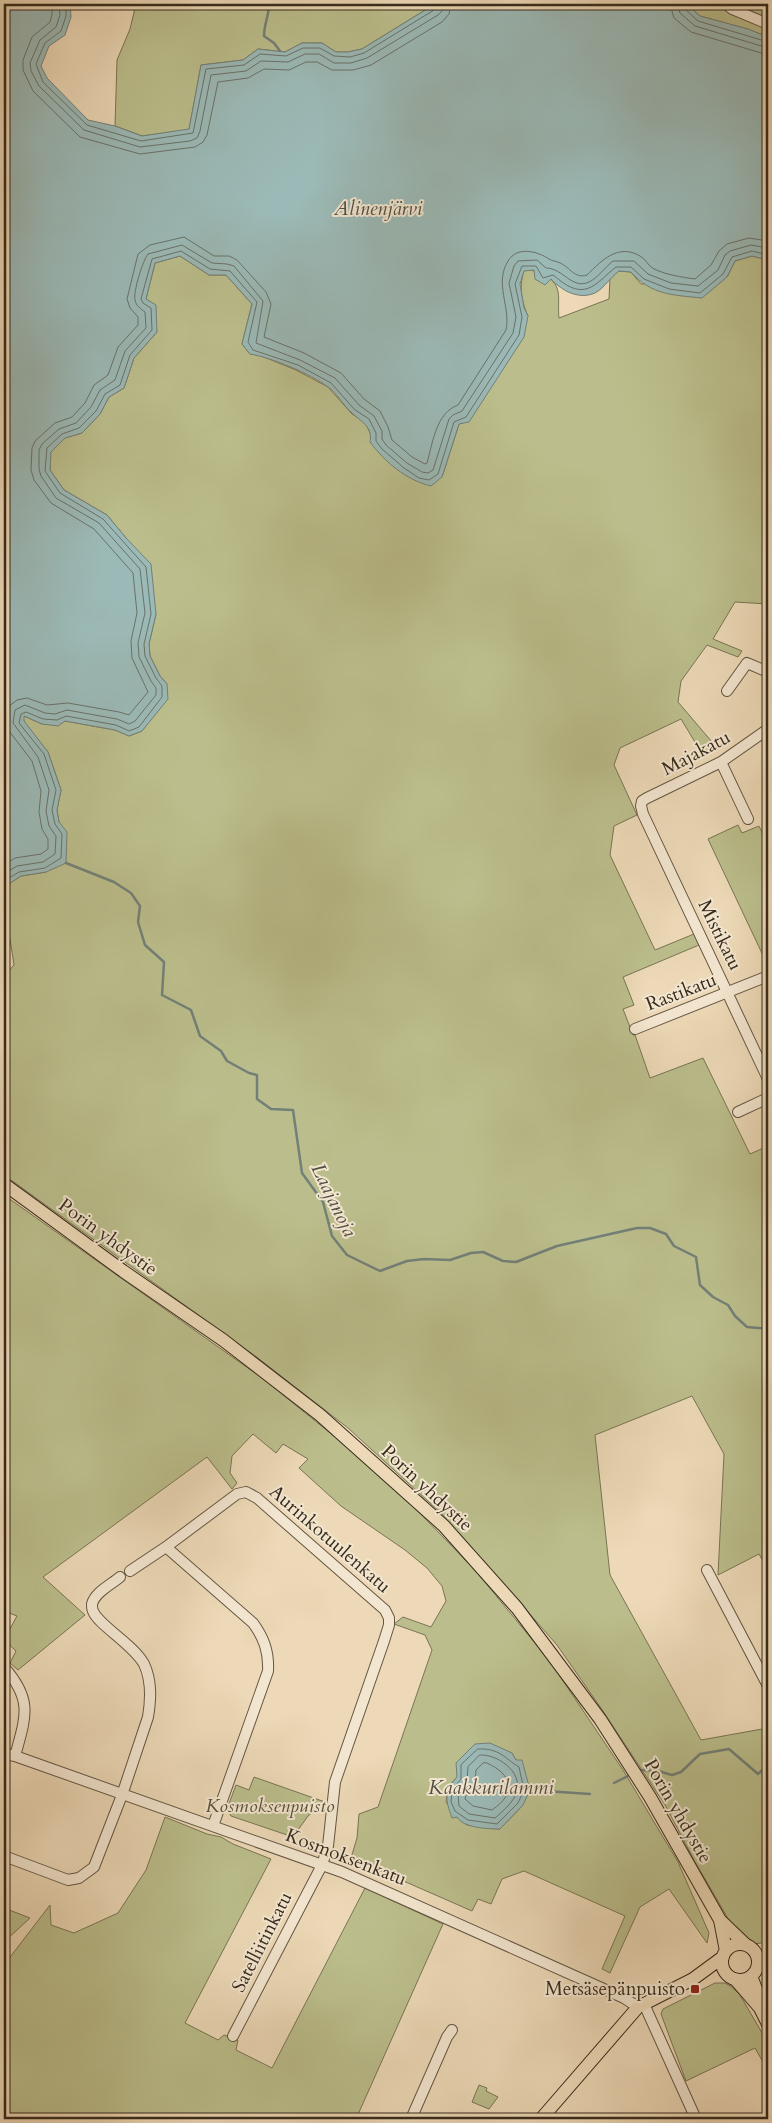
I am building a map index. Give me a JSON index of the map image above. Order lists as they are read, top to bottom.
{
  "streets": {
    "main road": ["Porin yhdystie"],
    "street": [
      "Majakatu",
      "Mistikatu",
      "Rastikatu",
      "Aurinkotuulenkatu",
      "Kosmoksenkatu",
      "Satelliitinkatu"
    ]
  },
  "crossings": [
    ["Majakatu", "Mistikatu"],
    ["Mistikatu", "Rastikatu"],
    ["Aurinkotuulenkatu", "Kosmoksenkatu"],
    ["Aurinkotuulenkatu", "Satelliitinkatu"],
    ["Kosmoksenkatu", "Satelliitinkatu"]
  ],
  "water": ["Alinenjärvi", "Laajanoja", "Kaakkurilammi"],
  "parks": ["Kosmoksenpuisto"],
  "places": {
    "transit": ["Metsäsepänpuisto"]
  }
}
